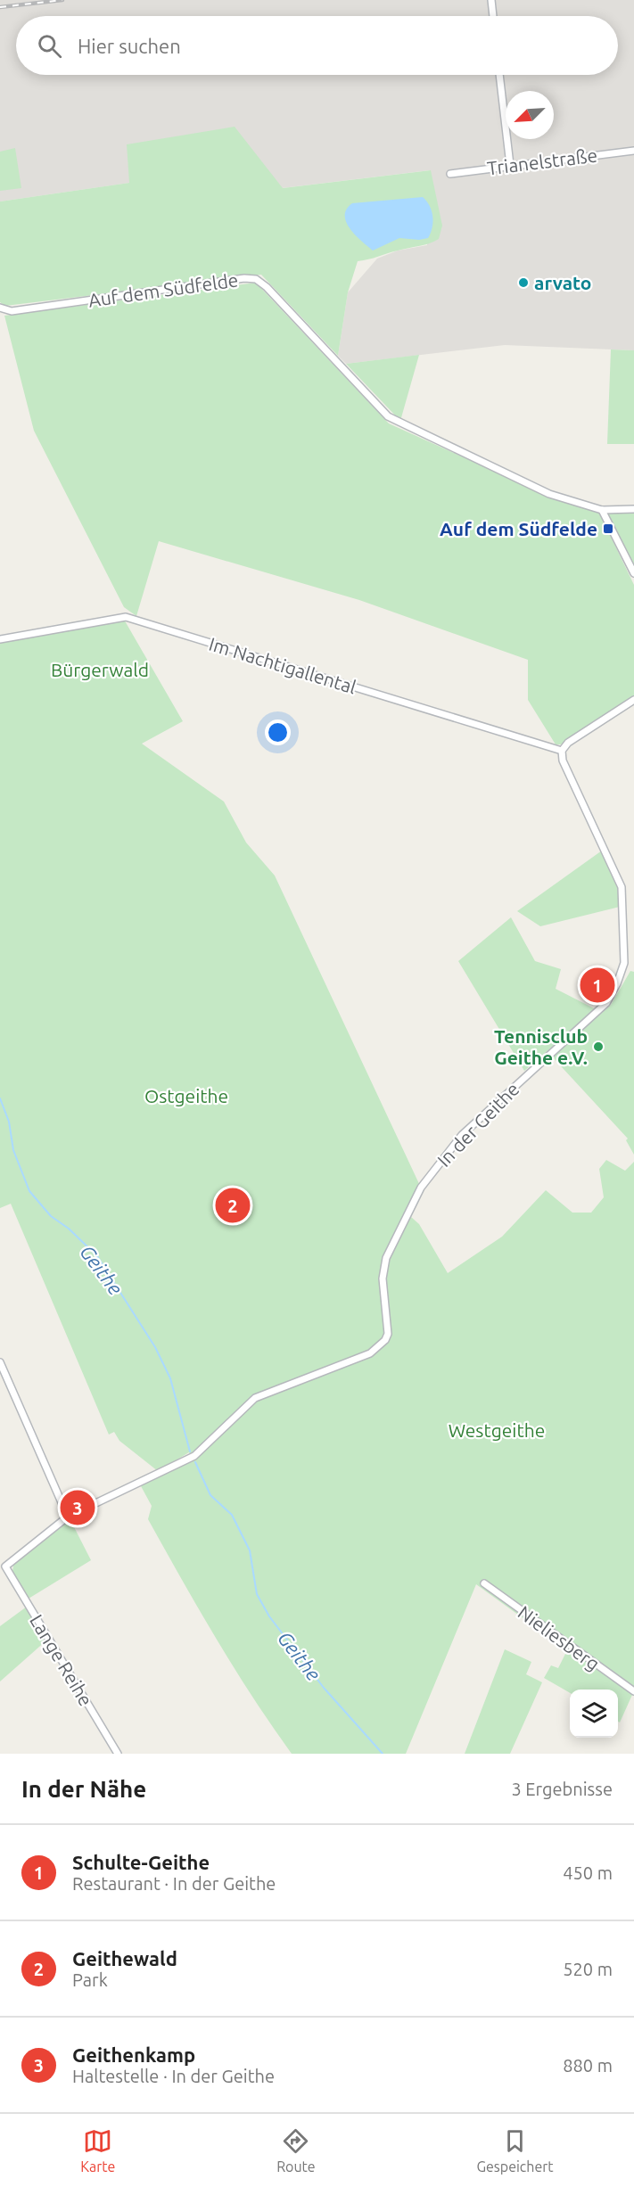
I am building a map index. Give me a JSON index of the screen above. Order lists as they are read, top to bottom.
{
  "streets": {
    "street": [
      "Trianelstraße",
      "Auf dem Südfelde",
      "Im Nachtigallental",
      "In der Geithe",
      "Nieliesberg",
      "Lange Reihe"
    ]
  },
  "crossings": [
    ["Im Nachtigallental", "In der Geithe"],
    ["In der Geithe", "Lange Reihe"]
  ],
  "water": ["Geithe"],
  "parks": ["Bürgerwald", "Ostgeithe", "Westgeithe"],
  "places": {
    "other": ["arvato", "Tennisclub Geithe e.V."],
    "transit": ["Auf dem Südfelde"]
  },
  "north": "bottom left",
  "page": {
    "search": "Hier suchen",
    "pins": ["1", "2", "3"],
    "heading": ["In der Nähe", "3 Ergebnisse"],
    "list": [
      {
        "mark": "1",
        "name": "Schulte-Geithe",
        "note": "Restaurant · In der Geithe",
        "value": "450 m"
      },
      {
        "mark": "2",
        "name": "Geithewald",
        "note": "Park",
        "value": "520 m"
      },
      {
        "mark": "3",
        "name": "Geithenkamp",
        "note": "Haltestelle · In der Geithe",
        "value": "880 m"
      }
    ],
    "nav": ["Karte", "Route", "Gespeichert"]
  }
}
